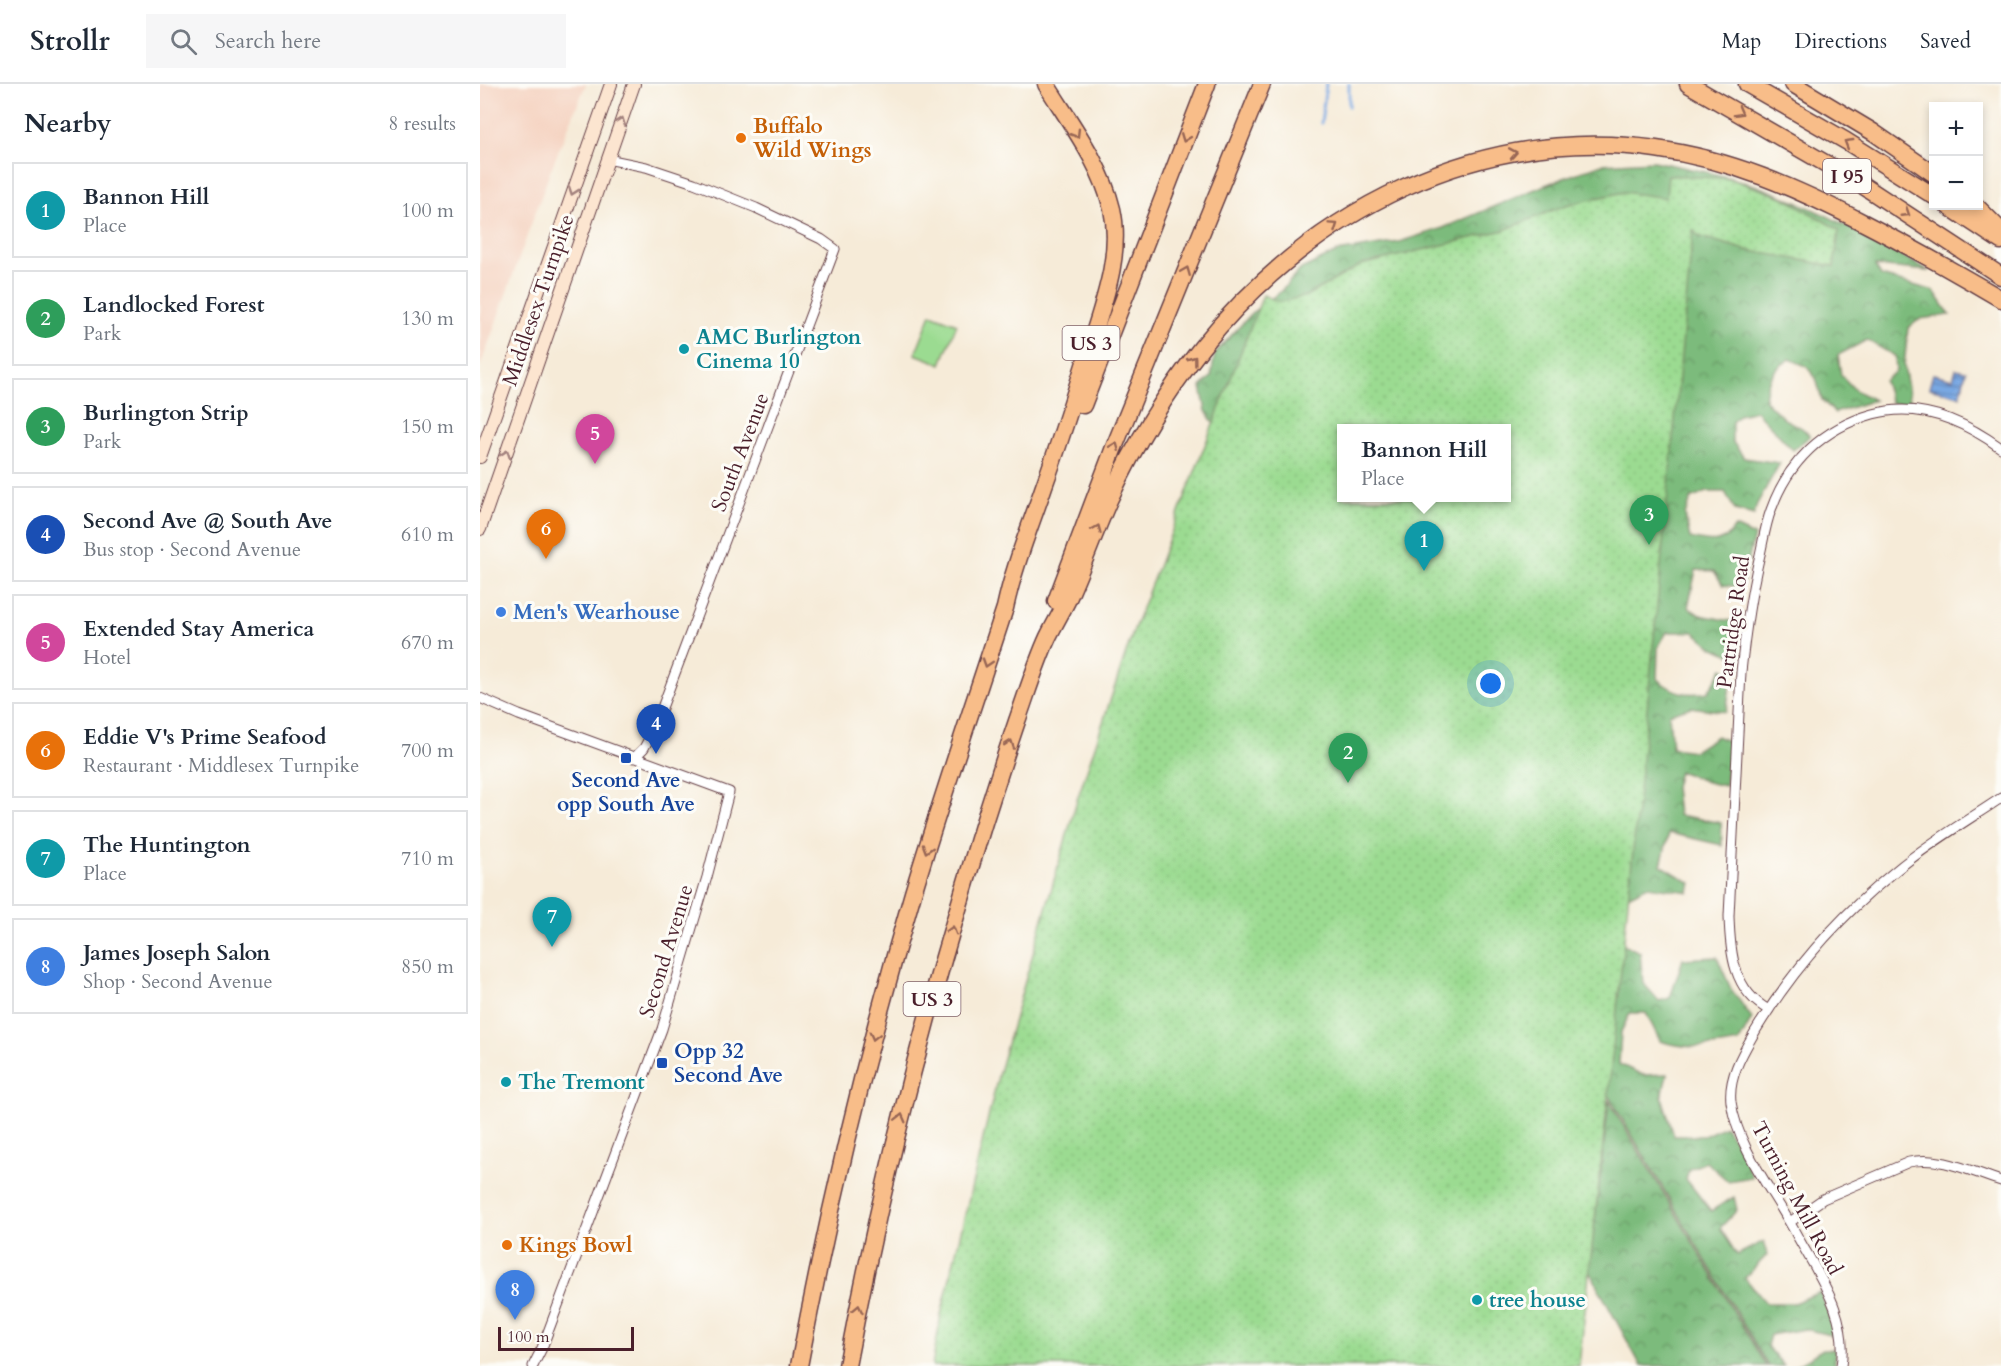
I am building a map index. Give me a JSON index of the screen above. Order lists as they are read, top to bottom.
{
  "streets": {
    "highway": ["I 95", "US 3"],
    "main road": ["Middlesex Turnpike"],
    "street": [
      "South Avenue",
      "Partridge Road",
      "Second Avenue",
      "Turning Mill Road"
    ]
  },
  "crossings": [
    ["Middlesex Turnpike", "South Avenue"],
    ["South Avenue", "Second Avenue"],
    ["Partridge Road", "Turning Mill Road"]
  ],
  "places": {
    "other": [
      "Buffalo Wild Wings",
      "AMC Burlington Cinema 10",
      "Men's Wearhouse",
      "The Tremont",
      "Kings Bowl",
      "tree house"
    ],
    "transit": ["Second Ave opp South Ave", "Opp 32 Second Ave"]
  },
  "scale_bar": "100 m",
  "page": {
    "header": "Strollr",
    "search": "Search here",
    "nav": ["Map", "Directions", "Saved"],
    "heading": ["Nearby", "8 results"],
    "map_buttons": ["+", "−"],
    "list": [
      {
        "mark": "1",
        "name": "Bannon Hill",
        "note": "Place",
        "value": "100 m"
      },
      {
        "mark": "2",
        "name": "Landlocked Forest",
        "note": "Park",
        "value": "130 m"
      },
      {
        "mark": "3",
        "name": "Burlington Strip",
        "note": "Park",
        "value": "150 m"
      },
      {
        "mark": "4",
        "name": "Second Ave @ South Ave",
        "note": "Bus stop · Second Avenue",
        "value": "610 m"
      },
      {
        "mark": "5",
        "name": "Extended Stay America",
        "note": "Hotel",
        "value": "670 m"
      },
      {
        "mark": "6",
        "name": "Eddie V's Prime Seafood",
        "note": "Restaurant · Middlesex Turnpike",
        "value": "700 m"
      },
      {
        "mark": "7",
        "name": "The Huntington",
        "note": "Place",
        "value": "710 m"
      },
      {
        "mark": "8",
        "name": "James Joseph Salon",
        "note": "Shop · Second Avenue",
        "value": "850 m"
      }
    ],
    "pins": [
      "5",
      "3",
      "6",
      "1",
      "4",
      "2",
      "7",
      "8"
    ],
    "popup": ["Bannon Hill", "Place"],
    "scale": "100 m"
  }
}
